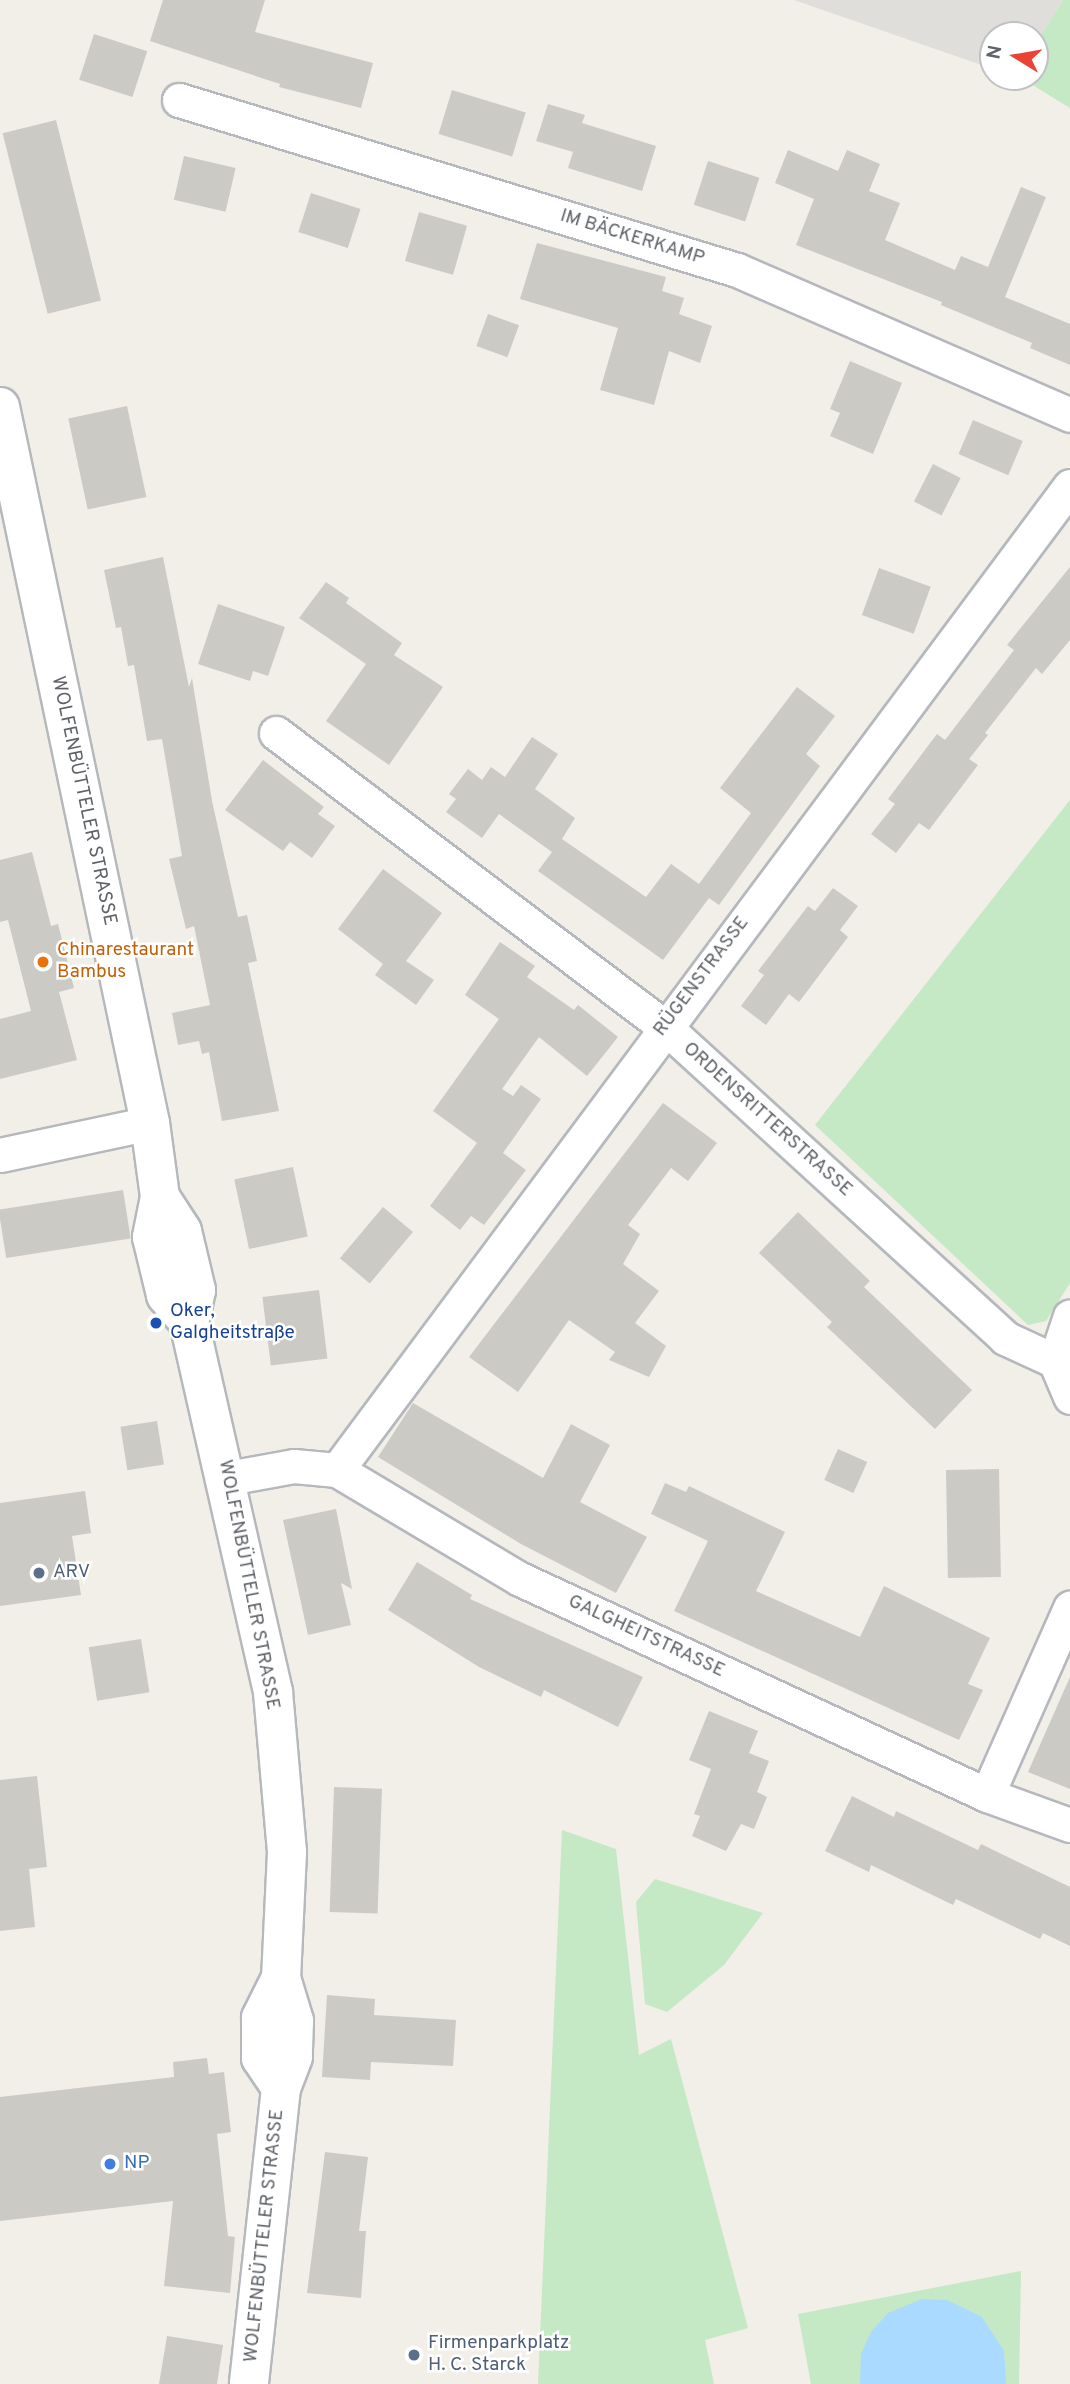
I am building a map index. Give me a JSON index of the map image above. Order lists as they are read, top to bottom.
{
  "streets": {
    "main road": ["WOLFENBÜTTELER STRASSE"],
    "street": [
      "IM BÄCKERKAMP",
      "RÜGENSTRASSE",
      "ORDENSRITTERSTRASSE",
      "GALGHEITSTRASSE"
    ]
  },
  "crossings": [
    ["WOLFENBÜTTELER STRASSE", "GALGHEITSTRASSE"],
    ["RÜGENSTRASSE", "ORDENSRITTERSTRASSE"],
    ["RÜGENSTRASSE", "GALGHEITSTRASSE"]
  ],
  "places": [
    "Chinarestaurant Bambus",
    "Oker, Galgheitstraße",
    "ARV",
    "NP",
    "Firmenparkplatz H. C. Starck"
  ],
  "north": "left"
}
